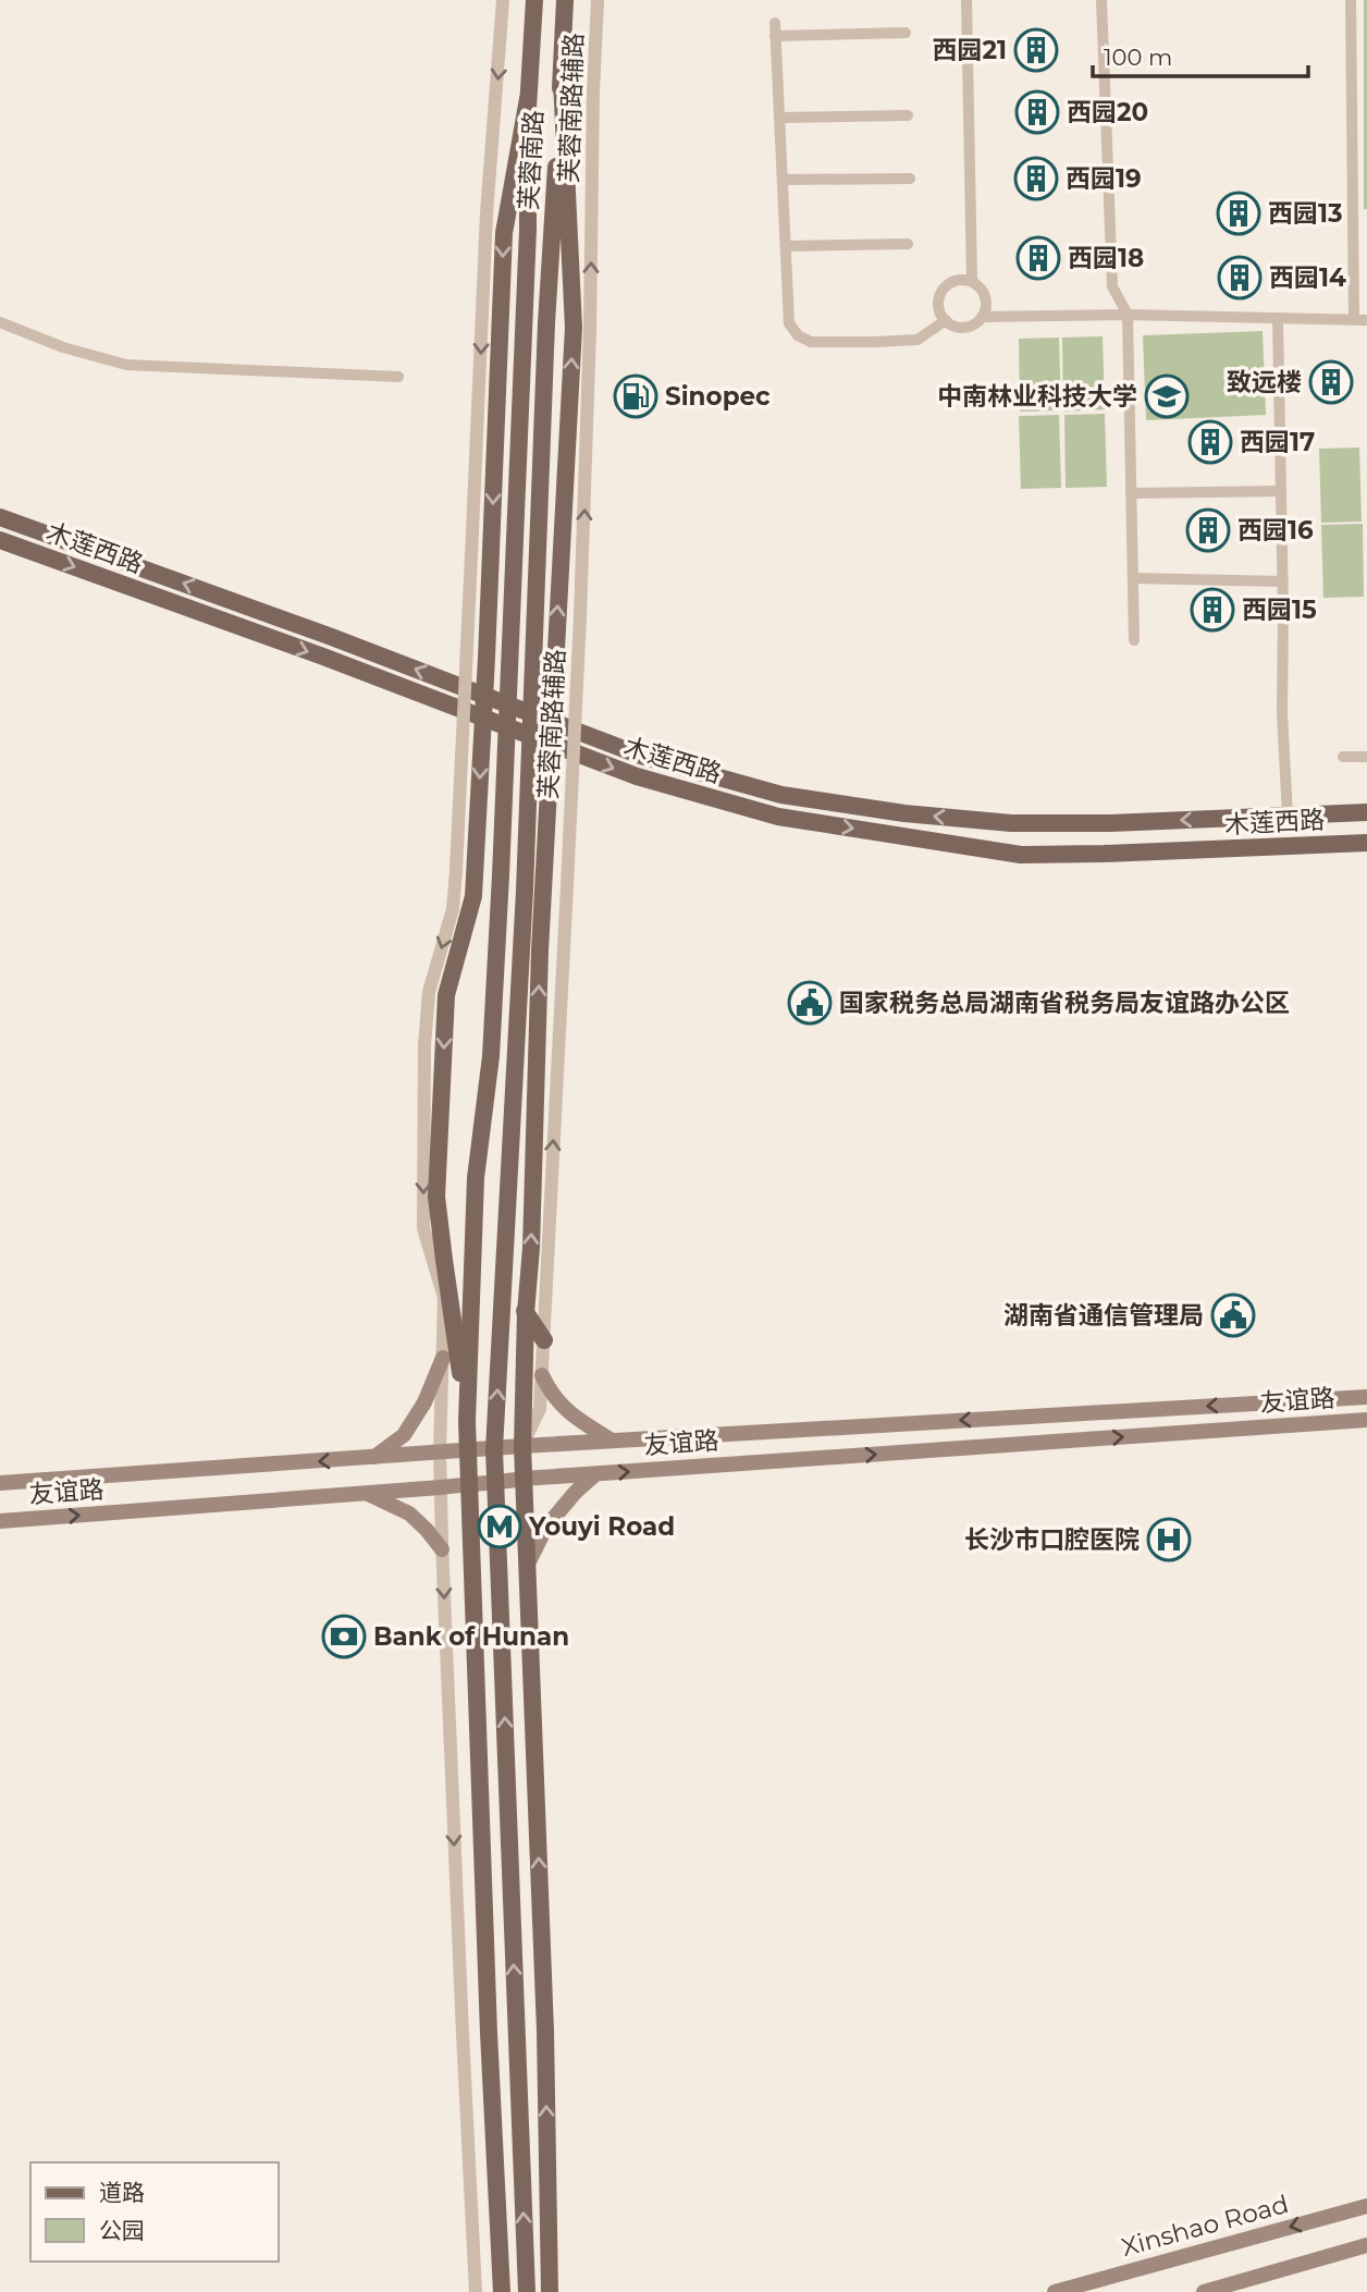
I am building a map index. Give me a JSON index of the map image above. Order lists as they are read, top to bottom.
{
  "streets": {
    "main road": [
      "芙蓉南路",
      "木莲西路",
      "友谊路",
      "Xinshao Road"
    ],
    "street": ["芙蓉南路辅路"]
  },
  "crossings": [
    ["芙蓉南路辅路", "友谊路"],
    ["芙蓉南路", "友谊路"]
  ],
  "places": {
    "building": [
      "西园21",
      "西园20",
      "西园19",
      "西园13",
      "西园18",
      "西园14",
      "致远楼",
      "西园17",
      "西园16",
      "西园15"
    ],
    "fuel station": ["Sinopec"],
    "school or university": ["中南林业科技大学"],
    "public building": ["国家税务总局湖南省税务局友谊路办公区", "湖南省通信管理局"],
    "metro station": ["Youyi Road"],
    "hospital": ["长沙市口腔医院"],
    "bank": ["Bank of Hunan"]
  },
  "legend": ["道路", "公园"],
  "scale_bar": "100 m"
}
